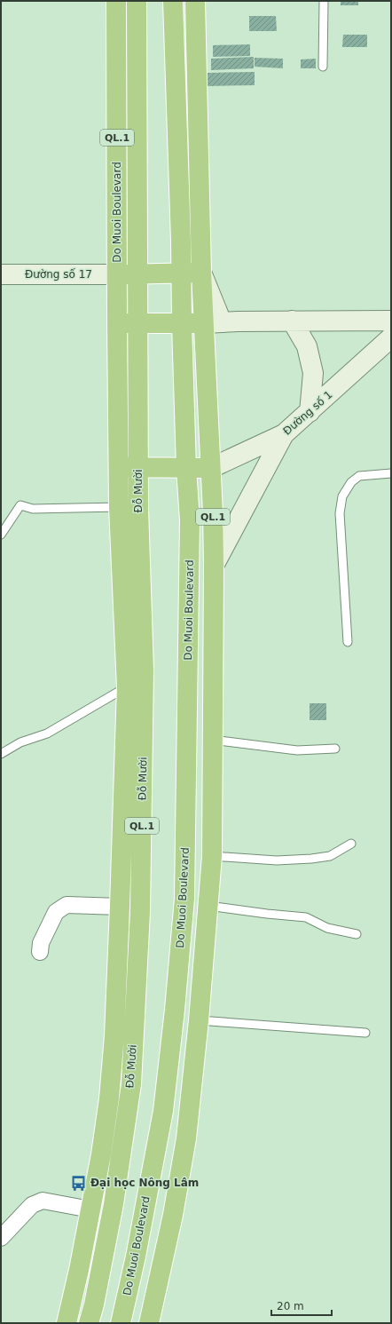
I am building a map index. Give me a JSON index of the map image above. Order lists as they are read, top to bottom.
{
  "streets": {
    "highway": ["QL.1", "Do Muoi Boulevard", "Đỗ Mười"],
    "street": ["Đường số 17", "Đường số 1"]
  },
  "crossings": [
    ["QL.1", "Do Muoi Boulevard"],
    ["QL.1", "Đường số 1"],
    ["Do Muoi Boulevard", "Đường số 17"],
    ["Do Muoi Boulevard", "Đỗ Mười"],
    ["Đường số 17", "Đỗ Mười"]
  ],
  "places": {
    "bus stop": ["Đại học Nông Lâm"]
  },
  "scale_bar": "20 m"
}
